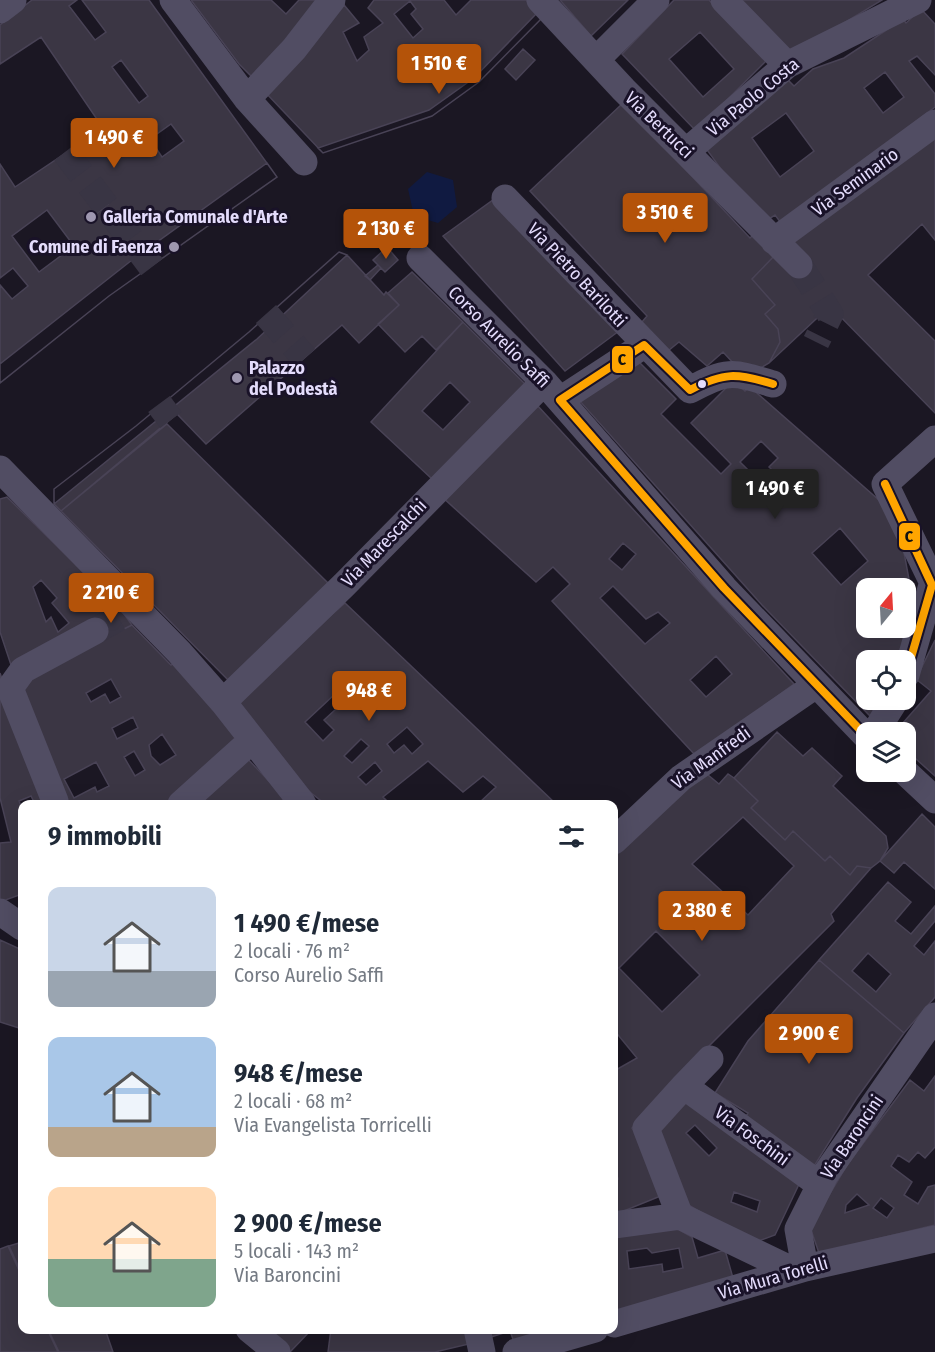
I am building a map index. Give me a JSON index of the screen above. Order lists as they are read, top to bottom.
{
  "streets": {
    "street": [
      "Via Paolo Costa",
      "Via Bertucci",
      "Via Seminario",
      "Via Pietro Barilotti",
      "Corso Aurelio Saffi",
      "Via Marescalchi",
      "Via Manfredi",
      "Via Foschini",
      "Via Baroncini",
      "Via Mura Torelli"
    ]
  },
  "crossings": [
    ["Via Paolo Costa", "Via Bertucci"],
    ["Via Bertucci", "Via Seminario"],
    ["Via Pietro Barilotti", "Via Marescalchi"],
    ["Corso Aurelio Saffi", "Via Marescalchi"],
    ["Corso Aurelio Saffi", "Via Manfredi"],
    ["Via Foschini", "Via Baroncini"],
    ["Via Baroncini", "Via Mura Torelli"]
  ],
  "places": ["Galleria Comunale d'Arte", "Comune di Faenza", "Palazzo del Podestà"],
  "lines": ["transit line C"],
  "north": "top",
  "page": {
    "price": [
      "1 510 €",
      "1 490 €",
      "3 510 €",
      "2 130 €",
      "1 490 €",
      "2 210 €",
      "948 €",
      "2 380 €",
      "2 900 €"
    ],
    "heading": "9 immobili",
    "list": [
      {
        "name": "1 490 €/mese",
        "note": "2 locali · 76 m² · Corso Aurelio Saffi"
      },
      {
        "name": "948 €/mese",
        "note": "2 locali · 68 m² · Via Evangelista Torricelli"
      },
      {
        "name": "2 900 €/mese",
        "note": "5 locali · 143 m² · Via Baroncini"
      }
    ]
  }
}
